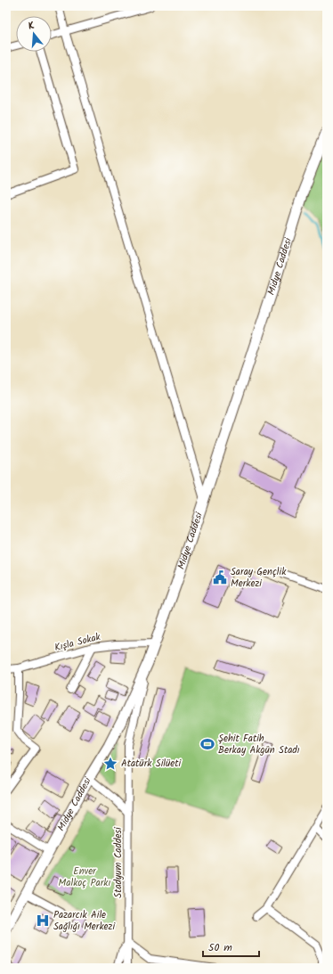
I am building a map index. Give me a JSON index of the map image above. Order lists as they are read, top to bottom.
{
  "streets": {
    "main road": ["Midye Caddesi"],
    "street": ["Kışla Sokak", "Stadyum Caddesi"]
  },
  "crossings": [
    ["Midye Caddesi", "Kışla Sokak"],
    ["Midye Caddesi", "Stadyum Caddesi"]
  ],
  "parks": ["Enver Malkoç Parkı"],
  "places": {
    "public building": ["Saray Gençlik Merkezi"],
    "sports": ["Şehit Fatih Berkay Akgün Stadı"],
    "place": ["Atatürk Silüeti"],
    "hospital": ["Pazarcık Aile Sağlığı Merkezi"]
  },
  "scale_bar": "50 m",
  "north": "top"
}
